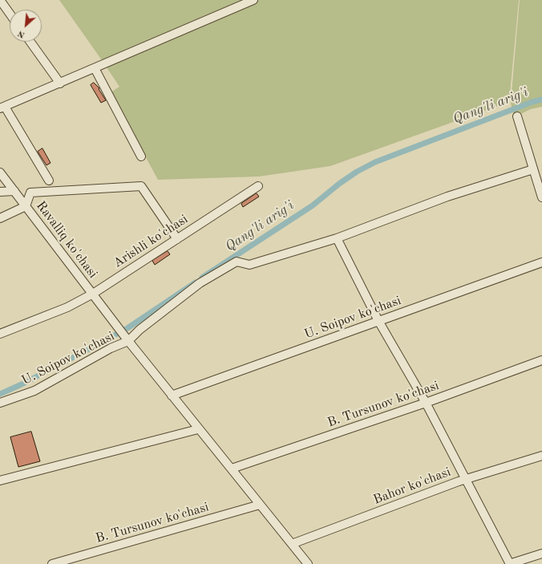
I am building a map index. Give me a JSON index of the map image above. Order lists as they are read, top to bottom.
{
  "streets": {
    "street": [
      "Ravalliq ko'chasi",
      "Arishli ko'chasi",
      "U. Soipov ko'chasi",
      "B. Tursunov ko'chasi",
      "Bahor ko'chasi"
    ]
  },
  "crossings": [
    ["Ravalliq ko'chasi", "Arishli ko'chasi"],
    ["Ravalliq ko'chasi", "U. Soipov ko'chasi"],
    ["Ravalliq ko'chasi", "B. Tursunov ko'chasi"],
    ["Ravalliq ko'chasi", "Bahor ko'chasi"]
  ],
  "water": ["Qang'li arig'i"],
  "north": "bottom left"
}
